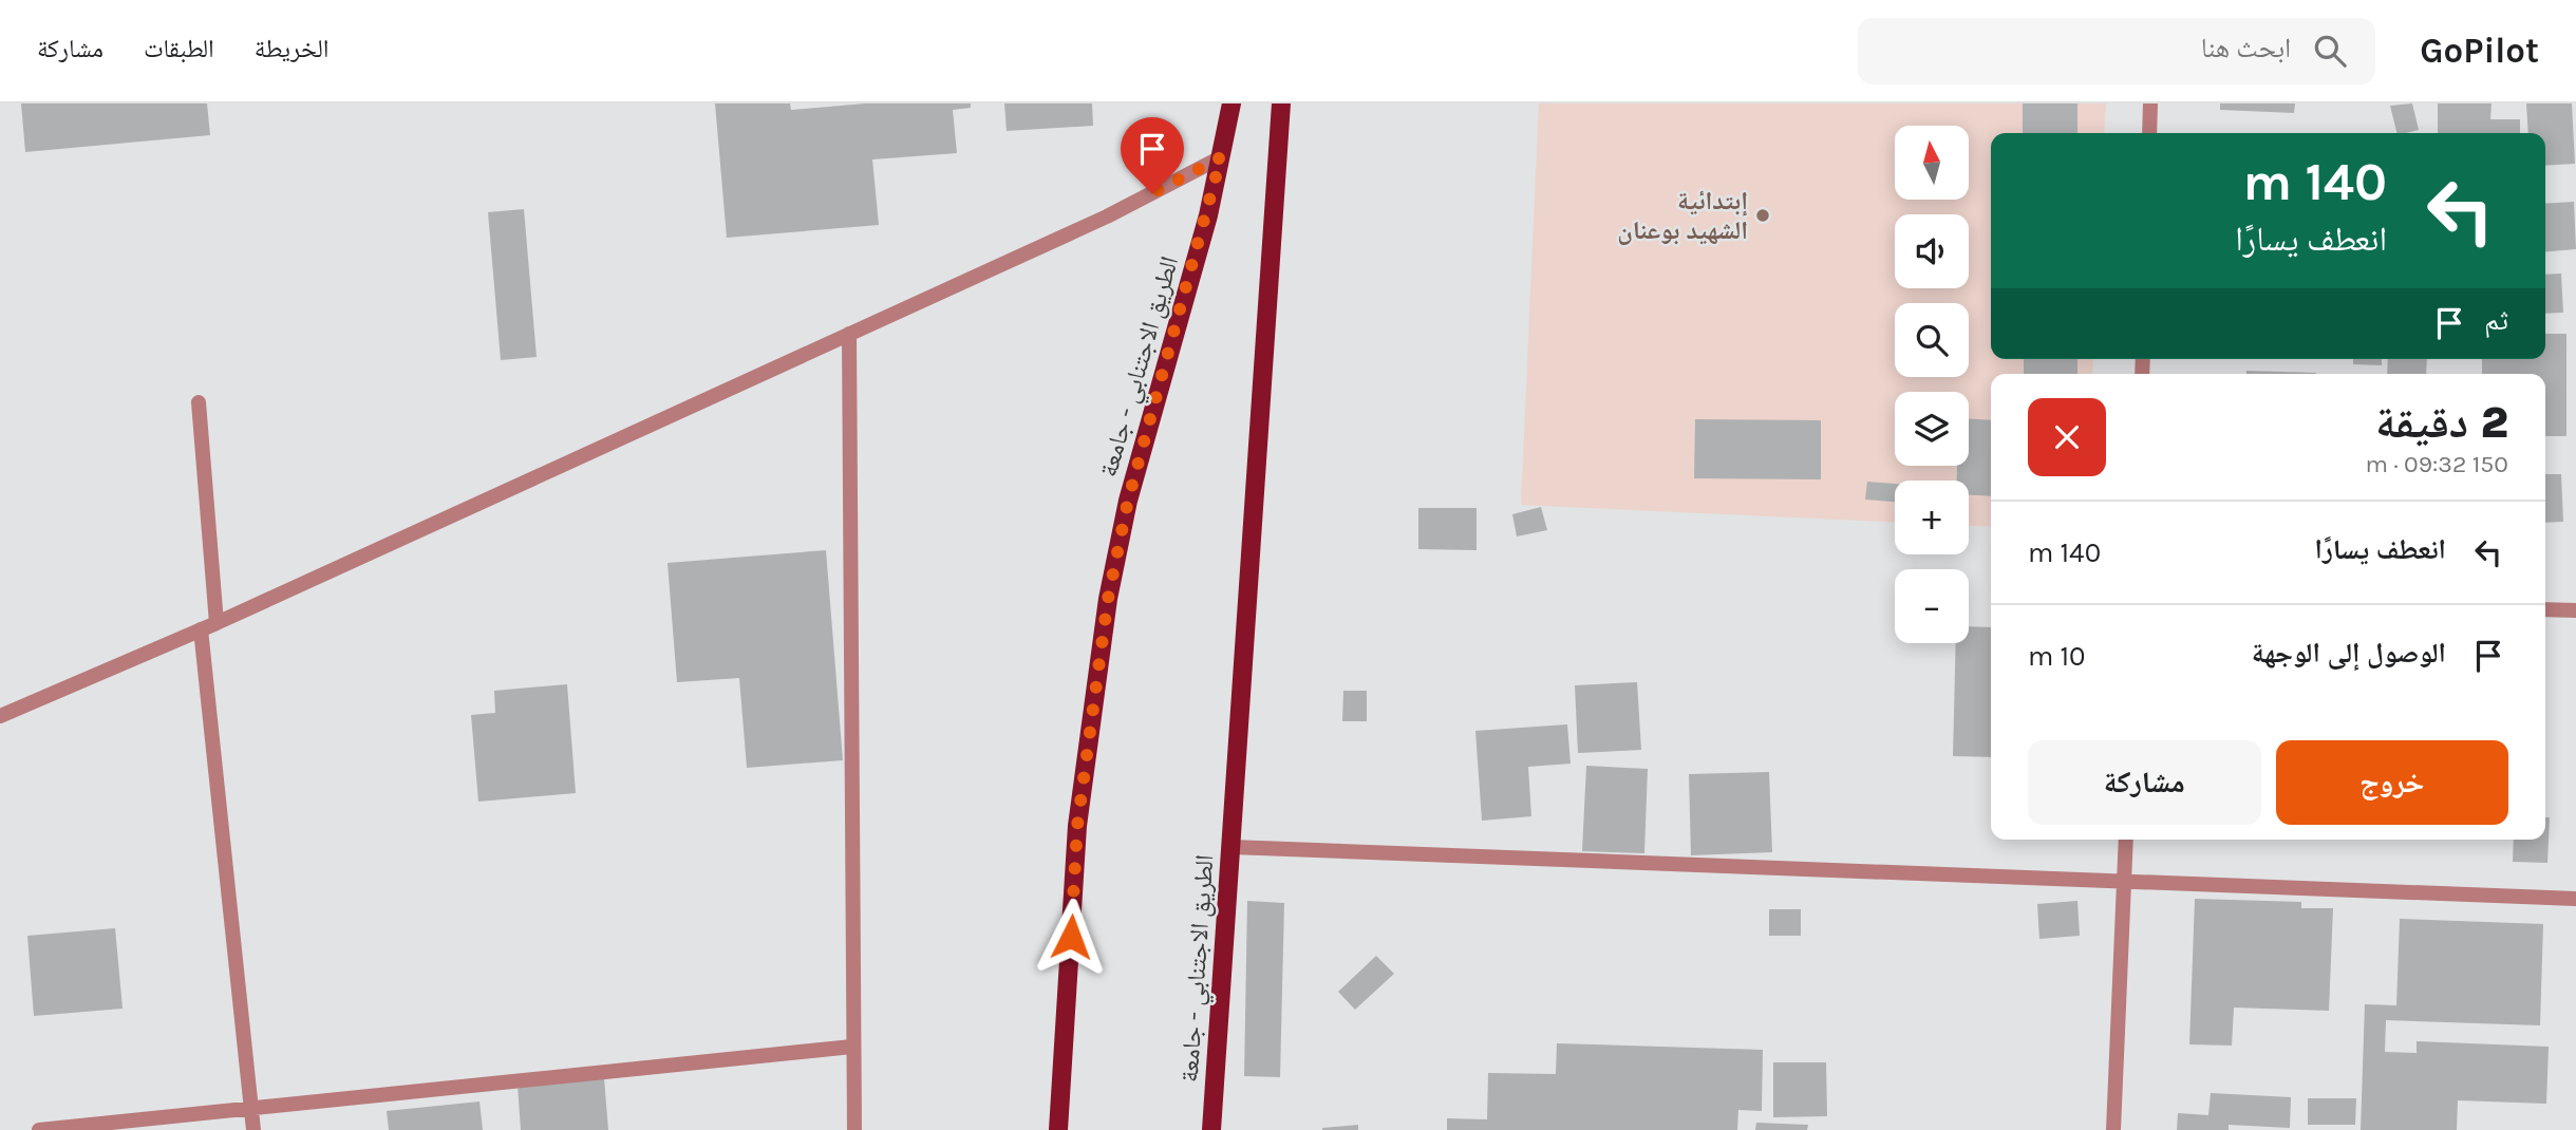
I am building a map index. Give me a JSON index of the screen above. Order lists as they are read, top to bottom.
{
  "streets": {
    "main road": ["الطريق الاجتنابي - جامعة"]
  },
  "places": ["إبتدائية الشهيد بوعنان"],
  "north": "top",
  "page": {
    "header": "GoPilot",
    "search": "ابحث هنا",
    "nav": ["الخريطة", "الطبقات", "مشاركة"],
    "map_buttons": ["+", "−"],
    "turn": ["140 m", "انعطف يسارًا"],
    "then": "ثم",
    "heading": ["2 دقيقة", "150 m · 09:32"],
    "list": [
      {
        "name": "انعطف يسارًا",
        "value": "140 m"
      },
      {
        "name": "الوصول إلى الوجهة",
        "value": "10 m"
      }
    ],
    "buttons": ["خروج", "مشاركة"]
  }
}
